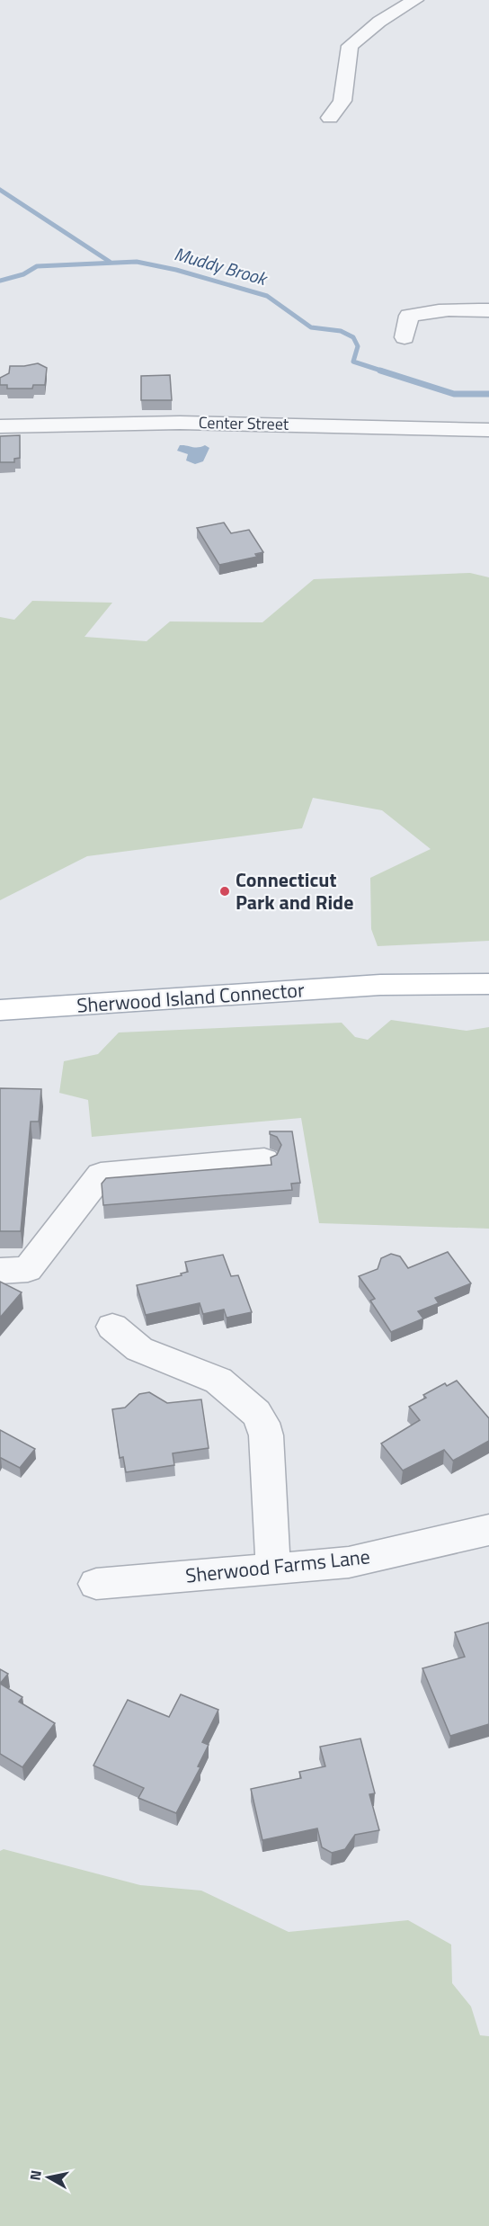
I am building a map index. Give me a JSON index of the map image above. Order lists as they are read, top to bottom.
{
  "streets": {
    "main road": ["Sherwood Island Connector"],
    "street": ["Center Street", "Sherwood Farms Lane"]
  },
  "water": ["Muddy Brook"],
  "places": ["Connecticut Park and Ride"],
  "north": "left"
}
